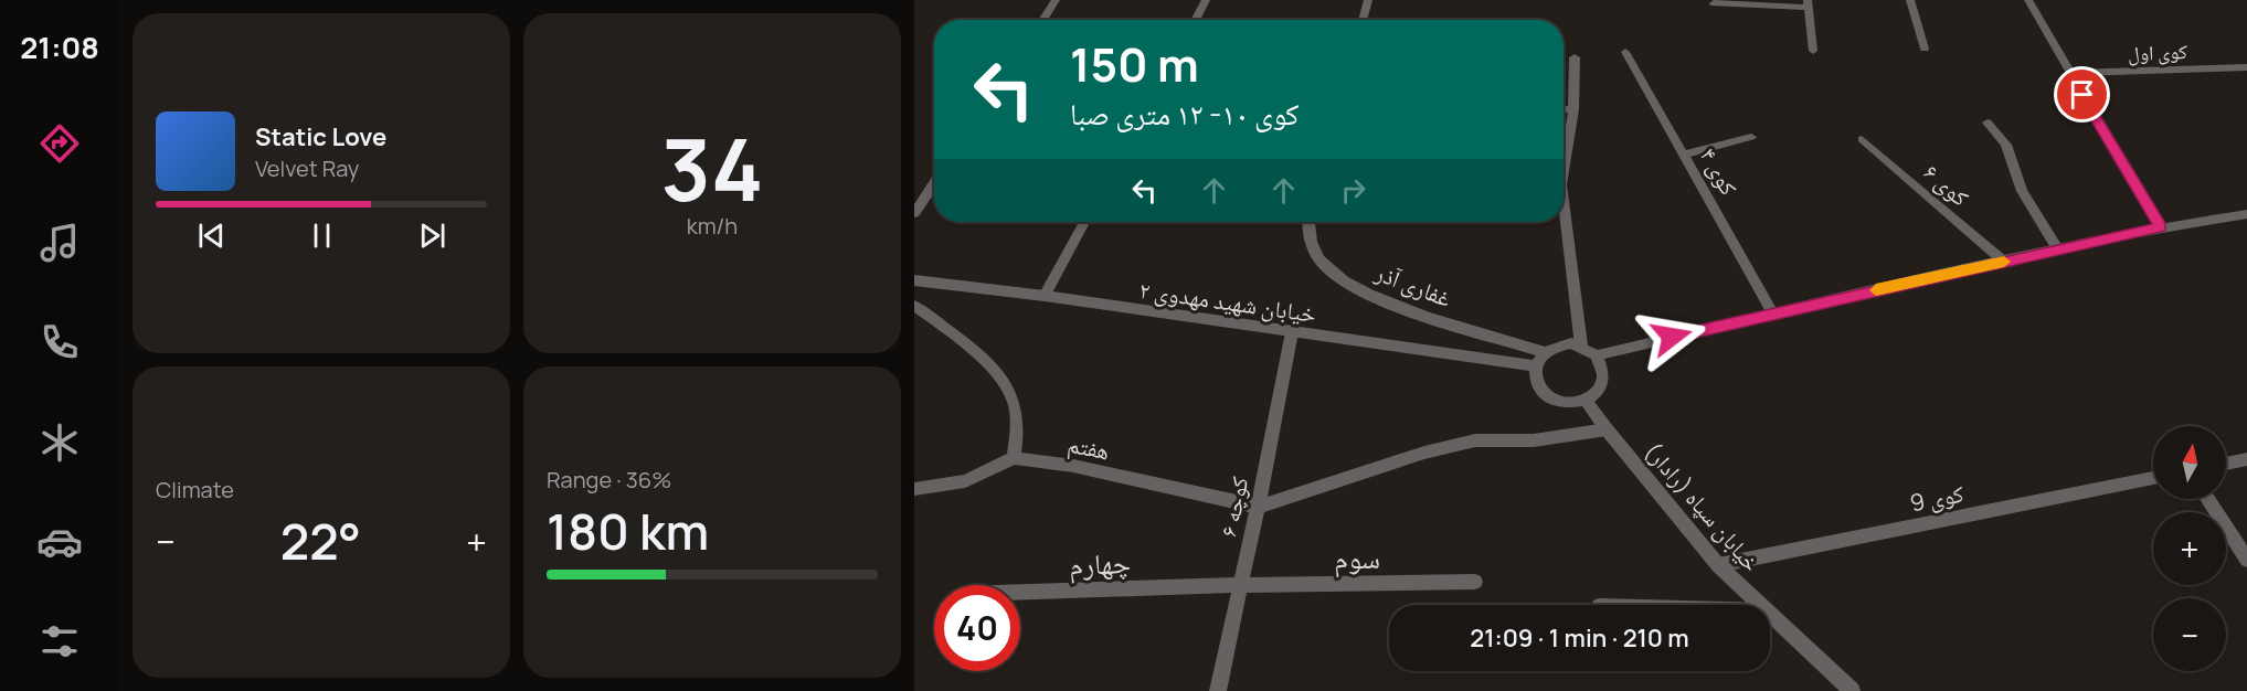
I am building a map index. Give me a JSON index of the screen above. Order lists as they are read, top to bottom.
{
  "streets": {
    "street": [
      "کوی اول",
      "کوی ۴",
      "کوی ۶",
      "غفاری آذر",
      "خیابان شهید مهدوی ۲",
      "هفتم",
      "کوی 9",
      "کوچه ۶",
      "خیابان سپاه (رادار)",
      "سوم",
      "چهارم"
    ]
  },
  "crossings": [
    ["غفاری آذر", "خیابان شهید مهدوی ۲"],
    ["غفاری آذر", "خیابان سپاه (رادار)"],
    ["خیابان شهید مهدوی ۲", "کوچه ۶"],
    ["خیابان شهید مهدوی ۲", "خیابان سپاه (رادار)"],
    ["هفتم", "کوچه ۶"],
    ["کوی 9", "خیابان سپاه (رادار)"],
    ["کوچه ۶", "سوم"],
    ["کوچه ۶", "چهارم"],
    ["سوم", "چهارم"]
  ],
  "north": "top",
  "page": {
    "tabs": "21:08",
    "tile": [
      ["34", "km/h"],
      "Climate",
      ["Range · 36%", "180 km"]
    ],
    "turn": ["150 m", "کوی ۱۰- ۱۲ متری صبا"],
    "song": ["Static Love", "Velvet Ray"],
    "map_buttons": ["+", "−"],
    "heat": ["−", "22°", "+"],
    "limit": "40",
    "trip": "21:09 · 1 min · 210 m"
  }
}
